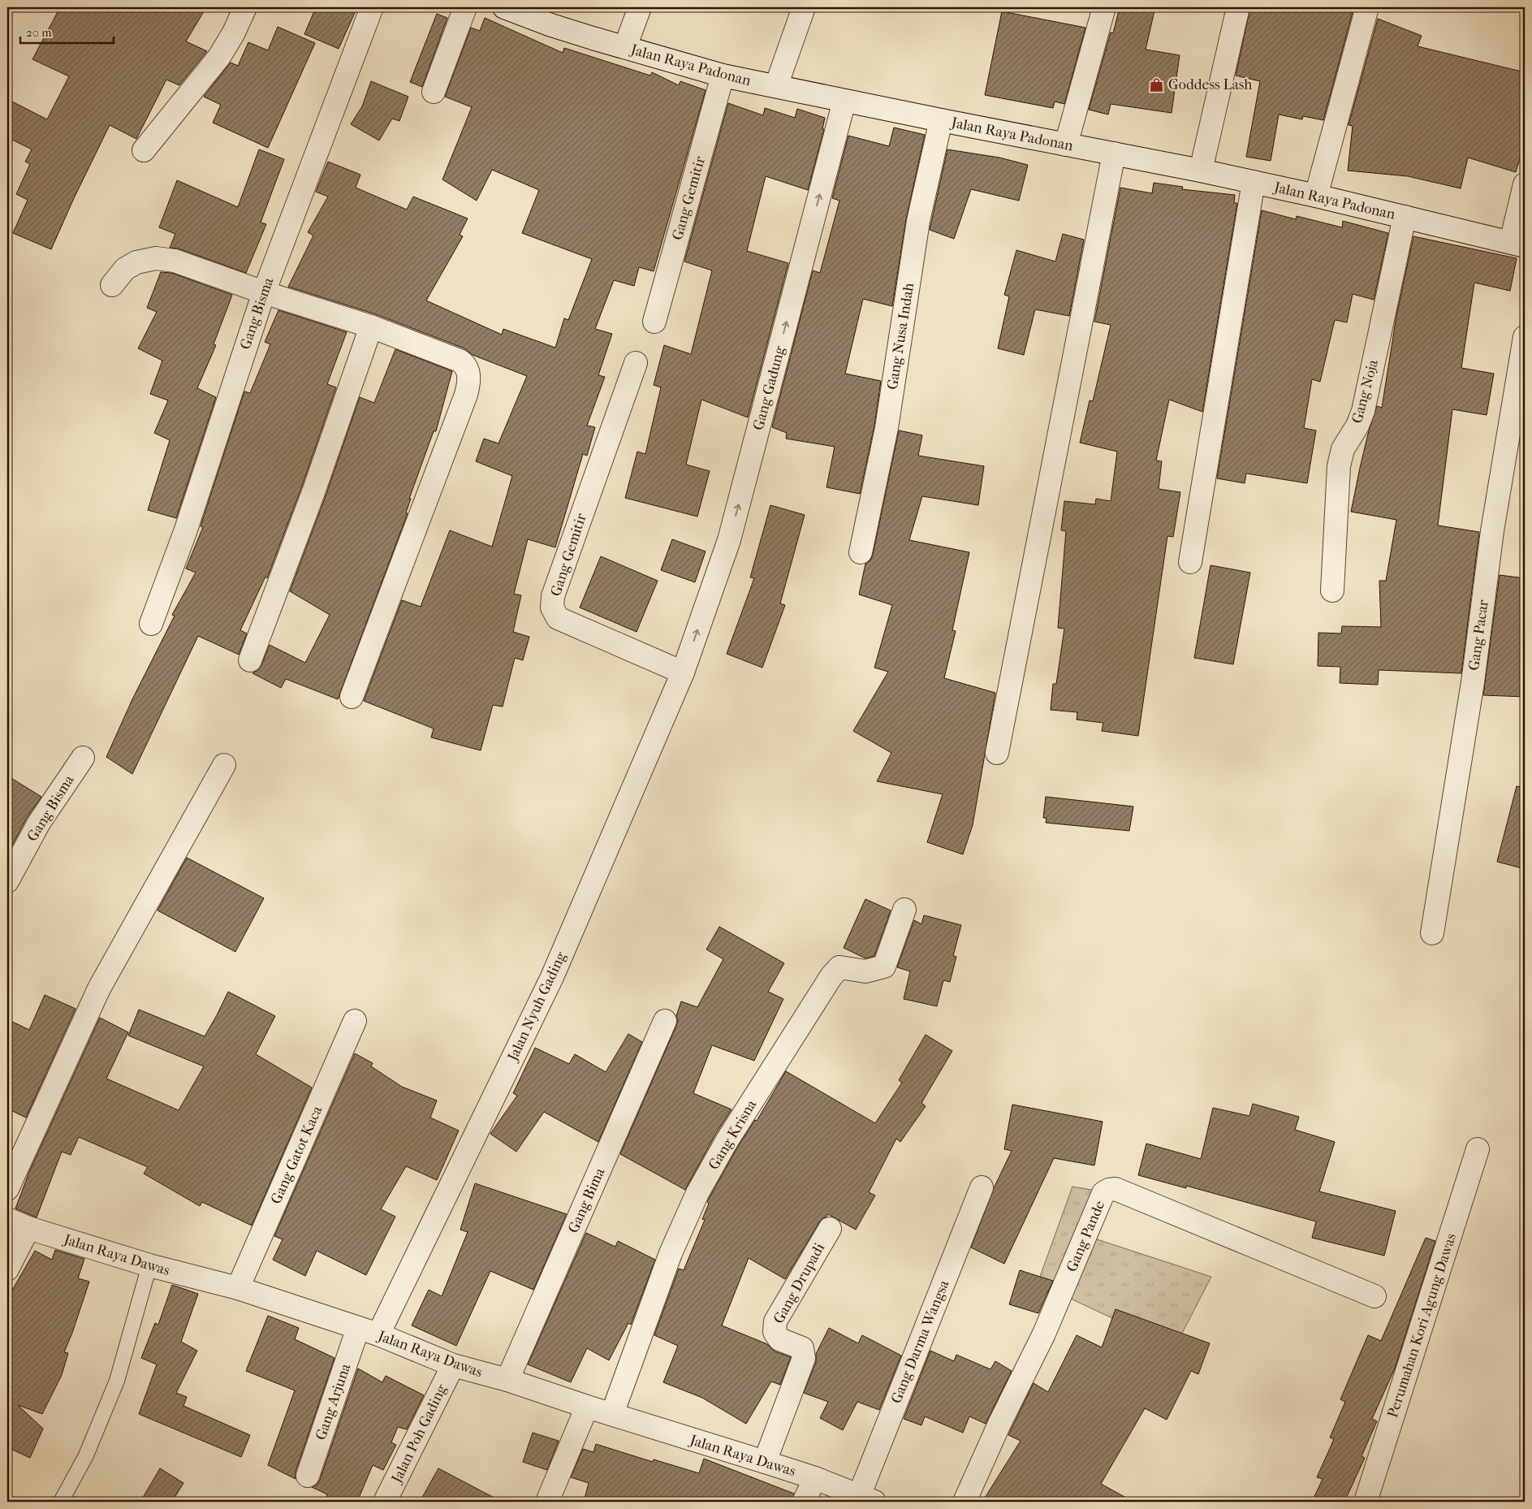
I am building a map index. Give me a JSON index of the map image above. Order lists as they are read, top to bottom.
{
  "streets": {
    "street": [
      "Jalan Raya Padonan",
      "Gang Gemitir",
      "Gang Bisma",
      "Gang Nusa Indah",
      "Gang Gadung",
      "Gang Noja",
      "Gang Pacar",
      "Jalan Nyuh Gading",
      "Gang Krisna",
      "Gang Gatot Kaca",
      "Gang Bima",
      "Gang Pande",
      "Jalan Raya Dawas",
      "Gang Drupadi",
      "Perumahan Kori Agung Dawas",
      "Gang Darma Wangsa",
      "Gang Arjuna",
      "Jalan Poh Gading"
    ]
  },
  "crossings": [
    ["Jalan Raya Padonan", "Gang Gemitir"],
    ["Jalan Raya Padonan", "Gang Nusa Indah"],
    ["Jalan Raya Padonan", "Gang Gadung"],
    ["Jalan Raya Padonan", "Gang Noja"],
    ["Gang Gemitir", "Gang Gadung"],
    ["Gang Gemitir", "Jalan Nyuh Gading"],
    ["Gang Gadung", "Jalan Nyuh Gading"],
    ["Jalan Nyuh Gading", "Jalan Raya Dawas"],
    ["Jalan Nyuh Gading", "Gang Arjuna"],
    ["Gang Krisna", "Jalan Raya Dawas"],
    ["Gang Gatot Kaca", "Jalan Raya Dawas"],
    ["Gang Bima", "Jalan Raya Dawas"],
    ["Jalan Raya Dawas", "Gang Drupadi"],
    ["Jalan Raya Dawas", "Gang Darma Wangsa"],
    ["Jalan Raya Dawas", "Gang Arjuna"],
    ["Jalan Raya Dawas", "Jalan Poh Gading"]
  ],
  "one_way": ["Gang Gadung"],
  "places": {
    "shop": ["Goddess Lash"]
  },
  "scale_bar": "20 m"
}
